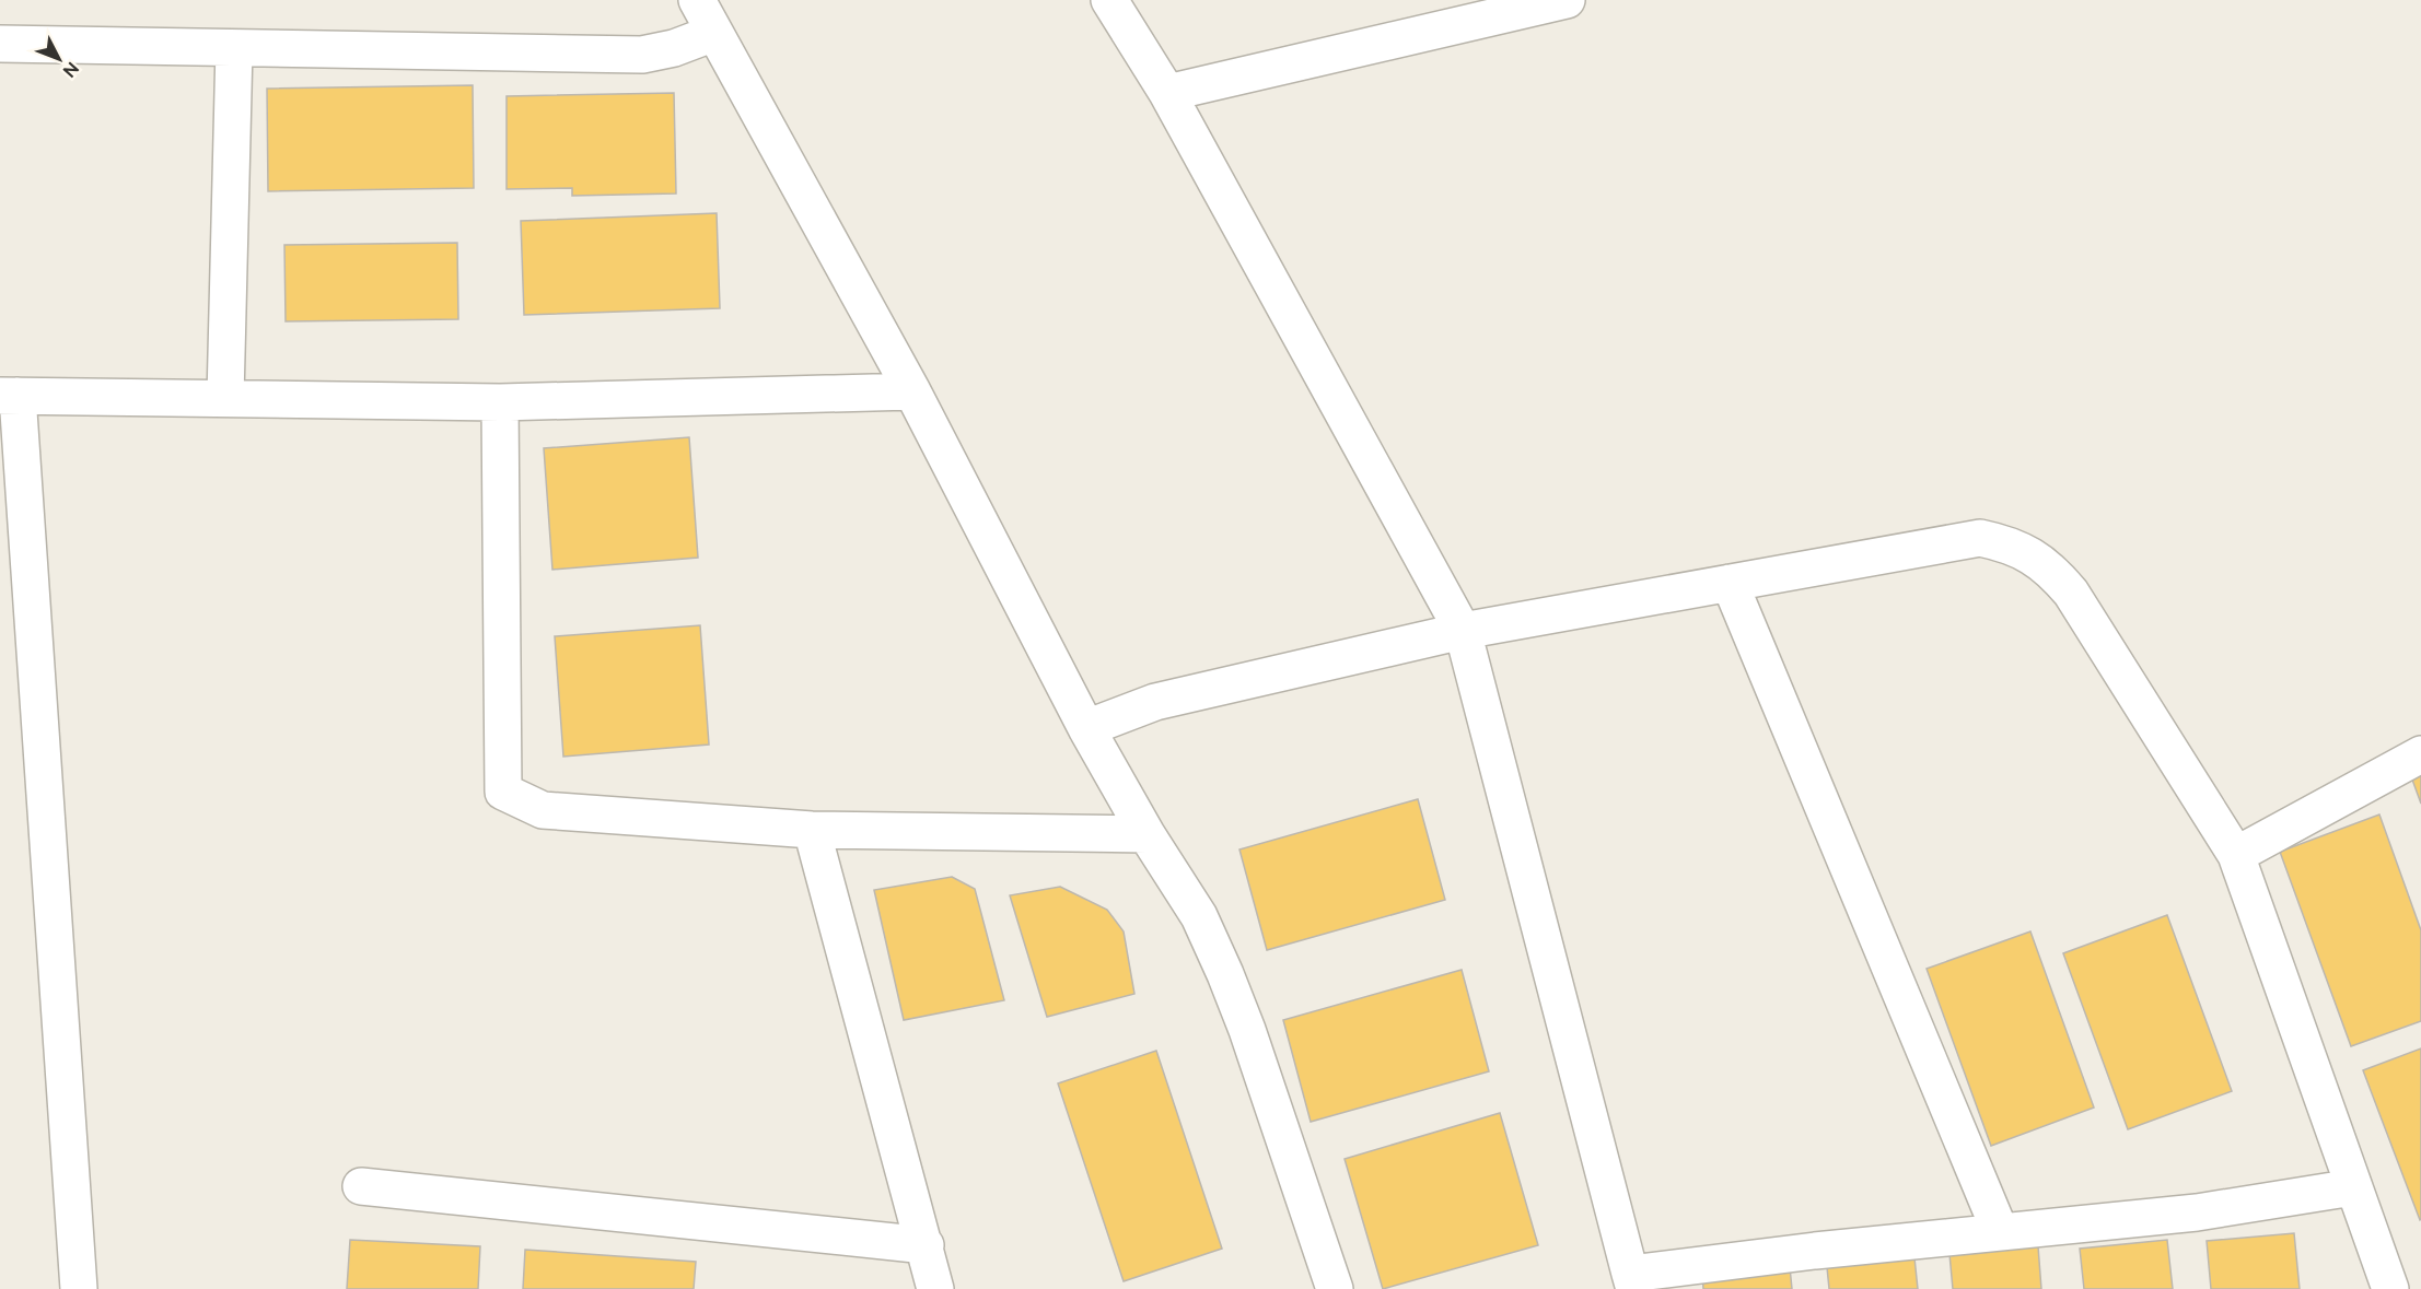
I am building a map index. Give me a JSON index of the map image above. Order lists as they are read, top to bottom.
{
  "north": "bottom right"
}
